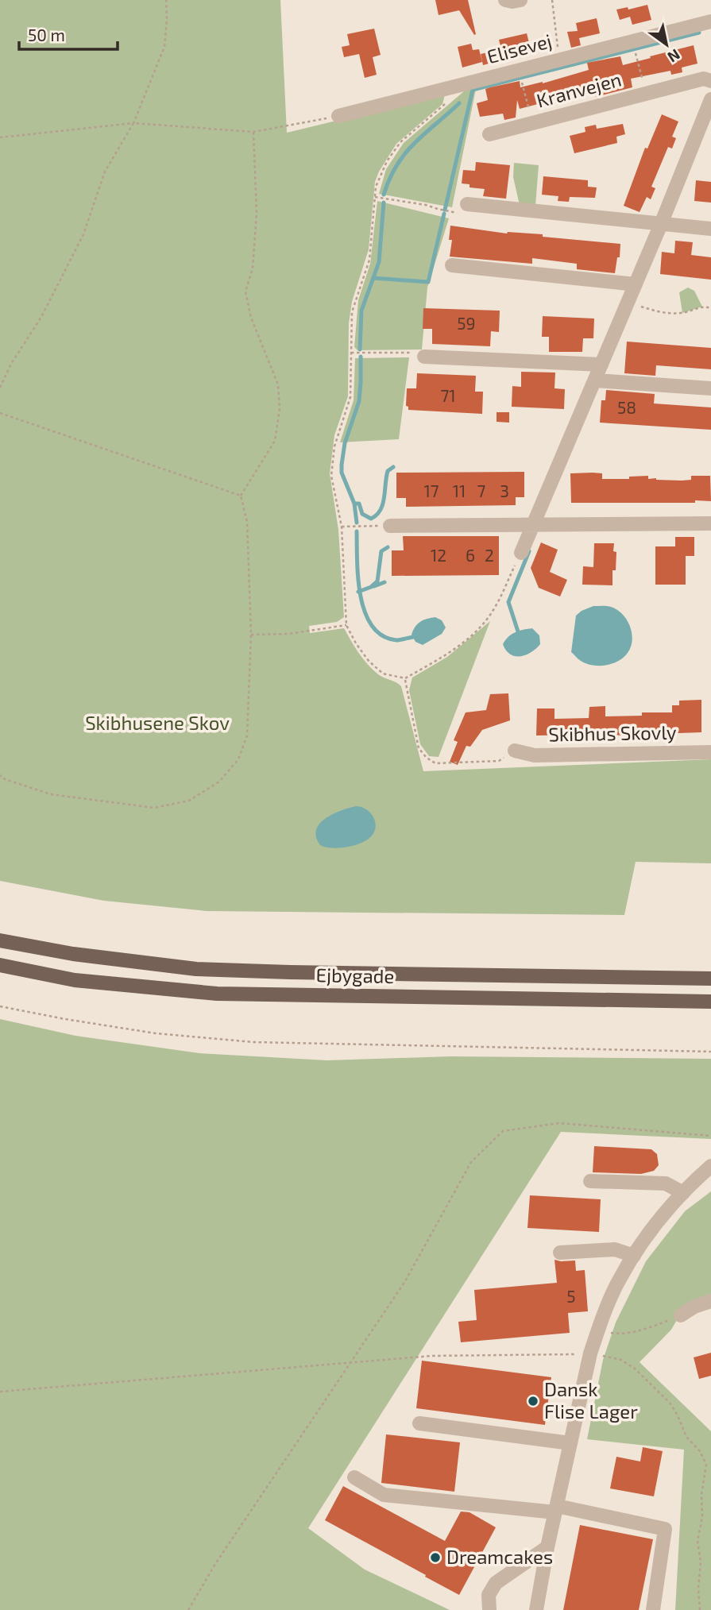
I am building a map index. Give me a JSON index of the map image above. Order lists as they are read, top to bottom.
{
  "streets": {
    "main road": ["Ejbygade"],
    "street": ["Elisevej", "Kranvejen", "Skibhus Skovly"]
  },
  "parks": ["Skibhusene Skov"],
  "places": ["Dansk Flise Lager", "Dreamcakes"],
  "house_numbers": [
    "59",
    "71",
    "58",
    "17",
    "11",
    "7",
    "3",
    "12",
    "6",
    "2",
    "5"
  ],
  "scale_bar": "50 m",
  "north": "bottom right"
}
